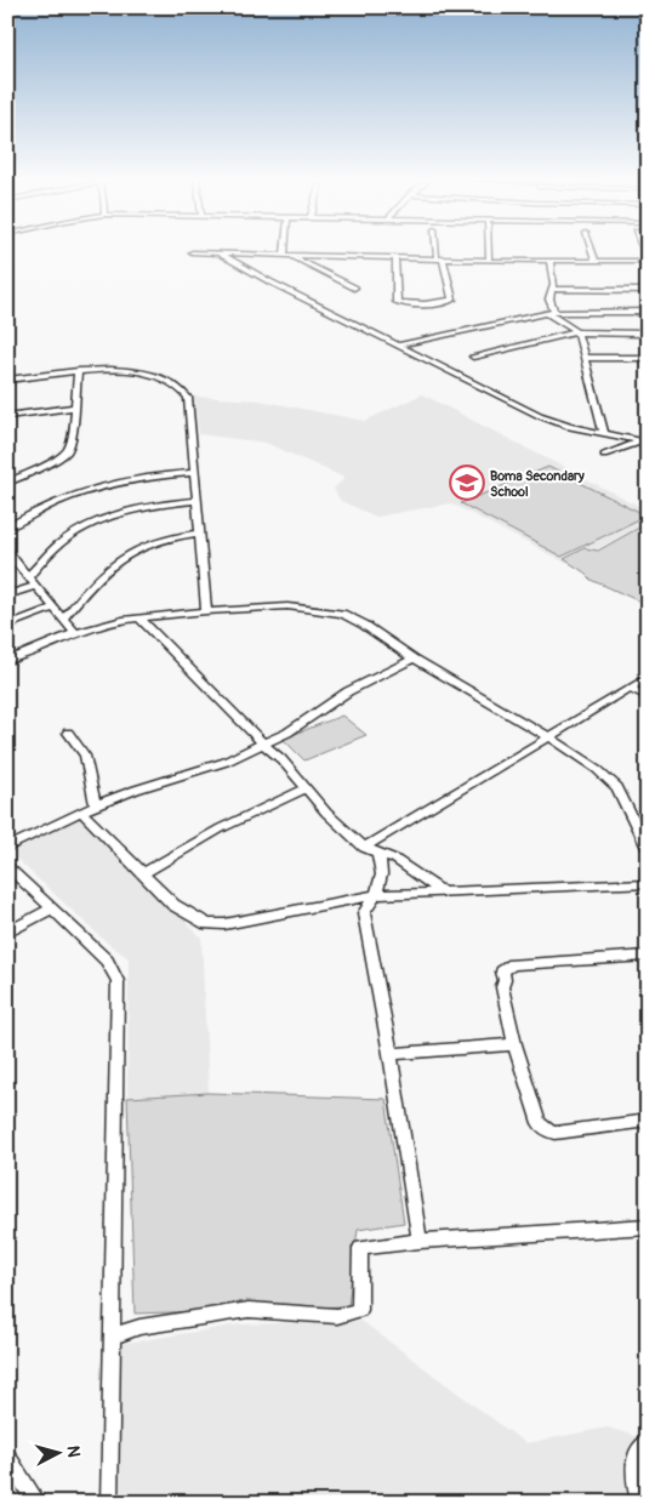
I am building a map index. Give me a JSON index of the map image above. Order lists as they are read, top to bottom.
{
  "places": {
    "school or university": ["Boma Secondary School"]
  },
  "north": "right"
}
